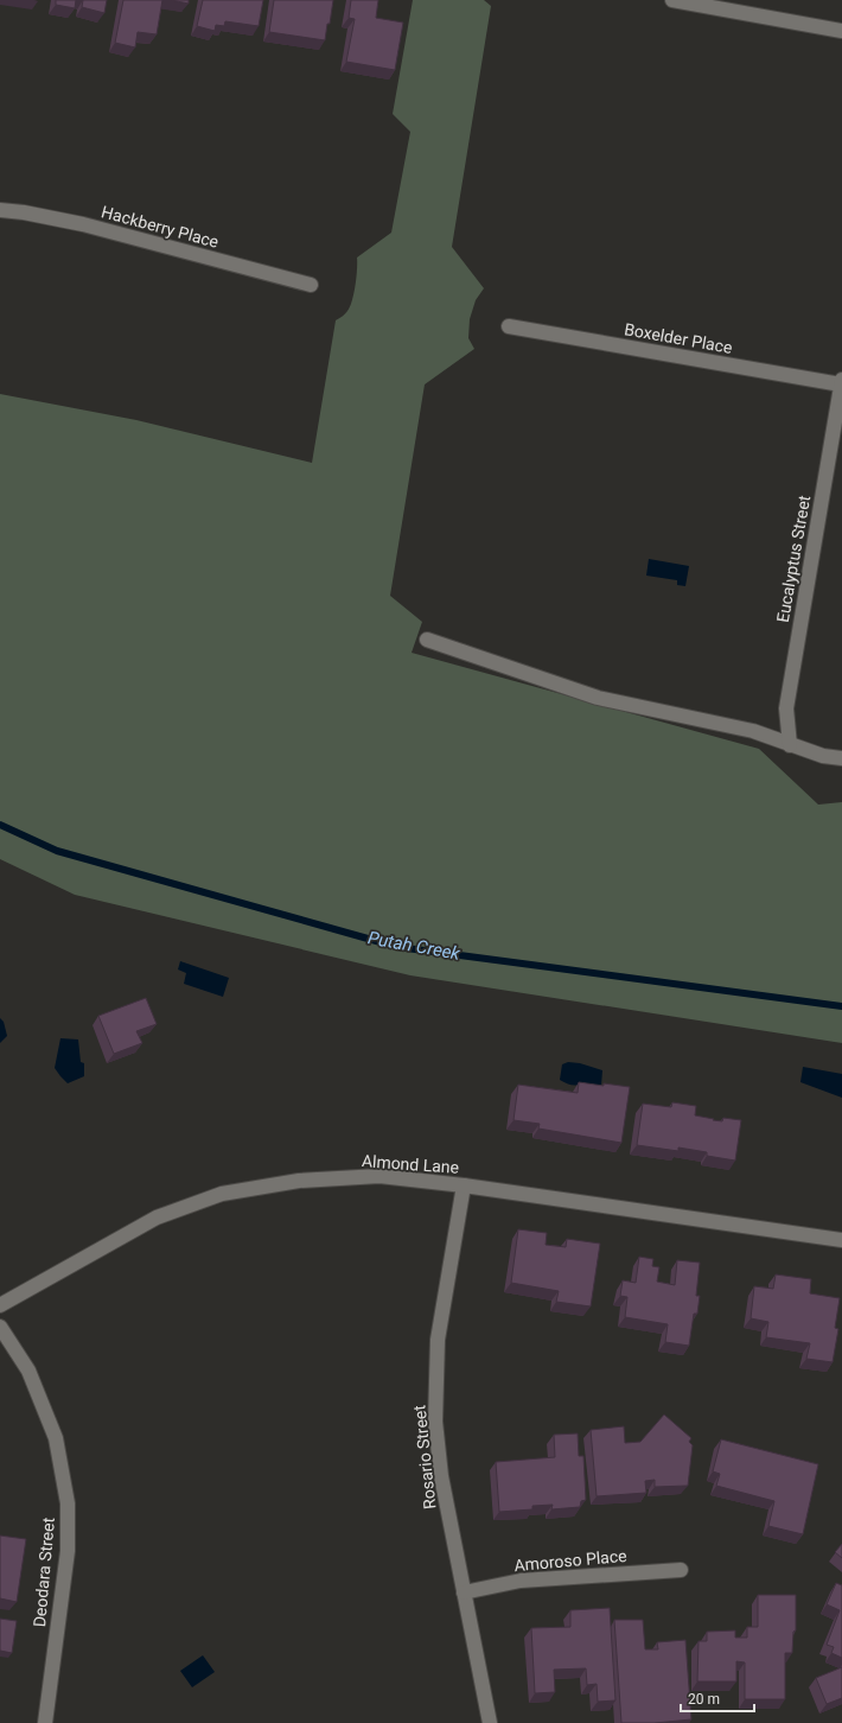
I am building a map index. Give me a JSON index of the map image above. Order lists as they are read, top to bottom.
{
  "streets": {
    "street": [
      "Hackberry Place",
      "Boxelder Place",
      "Eucalyptus Street",
      "Almond Lane",
      "Rosario Street",
      "Amoroso Place",
      "Deodara Street"
    ]
  },
  "crossings": [
    ["Boxelder Place", "Eucalyptus Street"],
    ["Almond Lane", "Rosario Street"],
    ["Rosario Street", "Amoroso Place"]
  ],
  "water": ["Putah Creek"],
  "scale_bar": "20 m"
}
